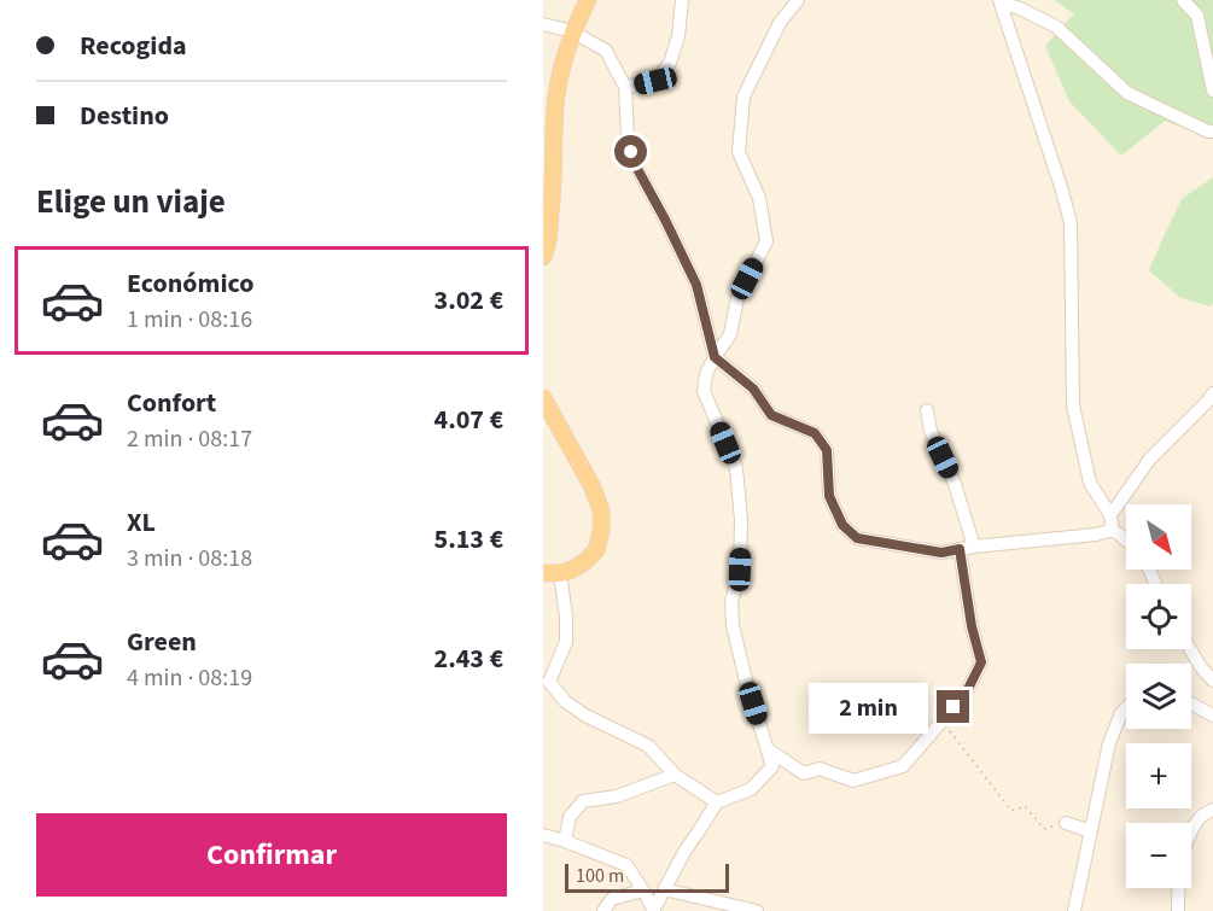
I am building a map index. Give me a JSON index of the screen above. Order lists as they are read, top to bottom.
{
  "scale_bar": "100 m",
  "north": "bottom right",
  "page": {
    "banner": ["Recogida", "Destino"],
    "heading": "Elige un viaje",
    "list": [
      {
        "name": "Económico",
        "note": "1 min · 08:16",
        "value": "3.02 €"
      },
      {
        "name": "Confort",
        "note": "2 min · 08:17",
        "value": "4.07 €"
      },
      {
        "name": "XL",
        "note": "3 min · 08:18",
        "value": "5.13 €"
      },
      {
        "name": "Green",
        "note": "4 min · 08:19",
        "value": "2.43 €"
      }
    ],
    "map_buttons": ["+", "−"],
    "bubble": "2 min",
    "buttons": "Confirmar",
    "scale": "100 m"
  }
}
